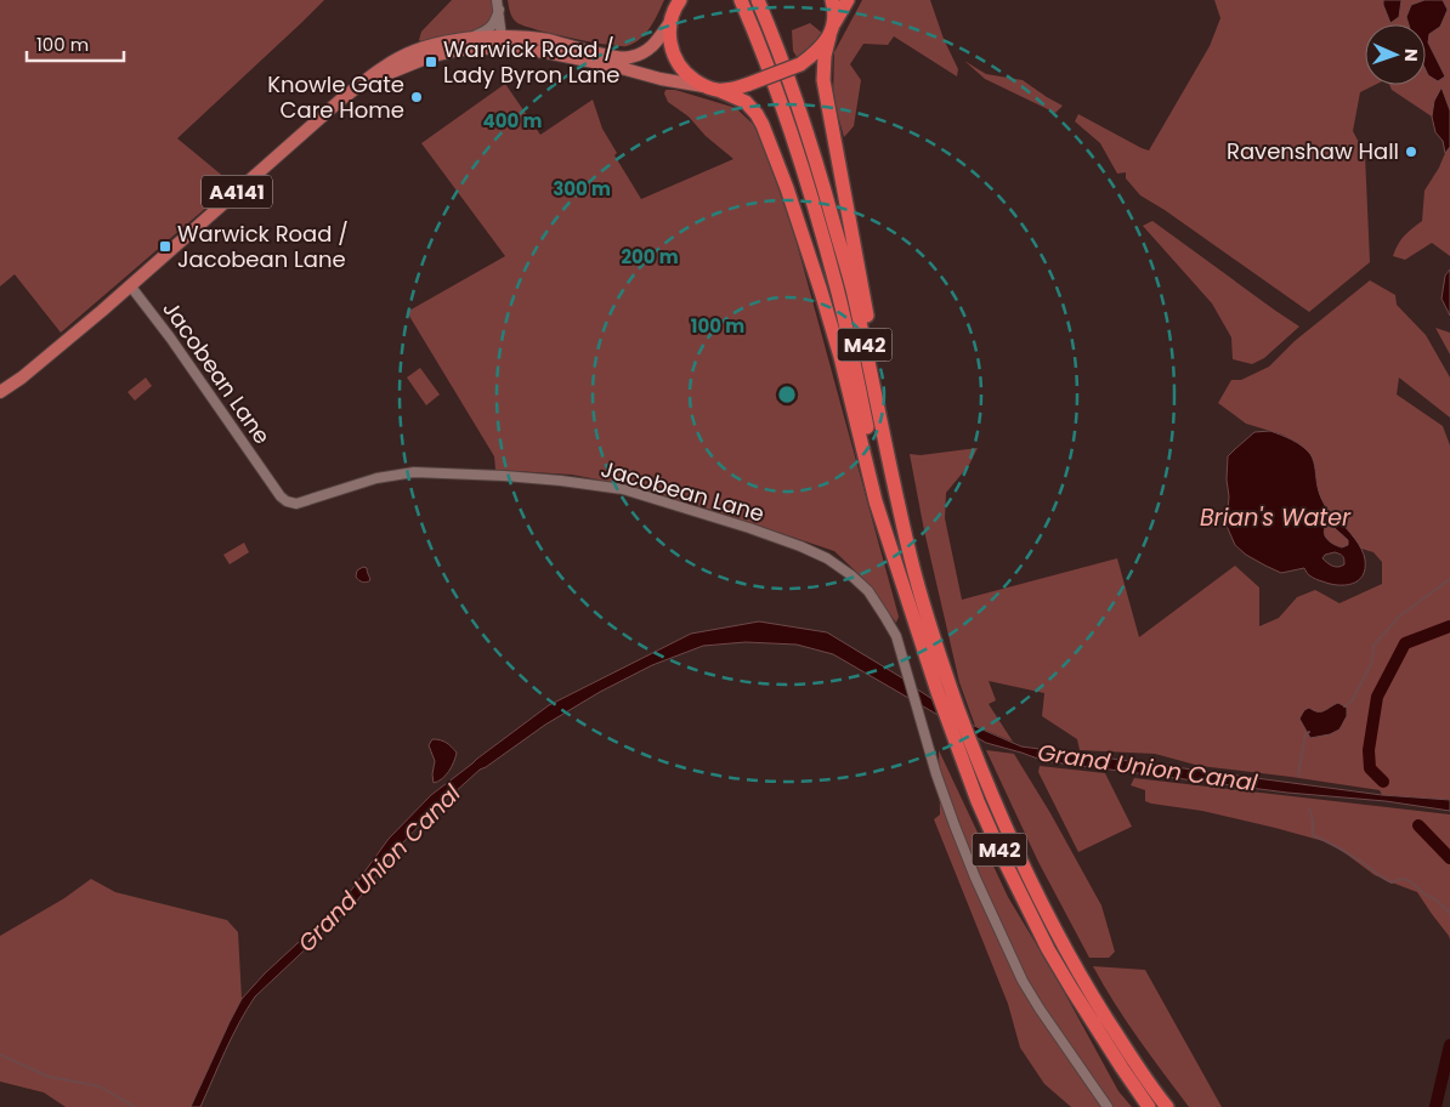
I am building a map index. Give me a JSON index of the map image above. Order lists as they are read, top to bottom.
{
  "streets": {
    "highway": ["M42"],
    "main road": ["A4141"],
    "street": ["Jacobean Lane"]
  },
  "crossings": [
    ["A4141", "Jacobean Lane"]
  ],
  "water": ["Brian's Water", "Grand Union Canal"],
  "places": {
    "transit": ["Warwick Road / Lady Byron Lane", "Warwick Road / Jacobean Lane"],
    "other": ["Knowle Gate Care Home", "Ravenshaw Hall"]
  },
  "scale_bar": "100 m",
  "north": "right",
  "rings": [
    "400 m",
    "300 m",
    "200 m",
    "100 m"
  ]
}
